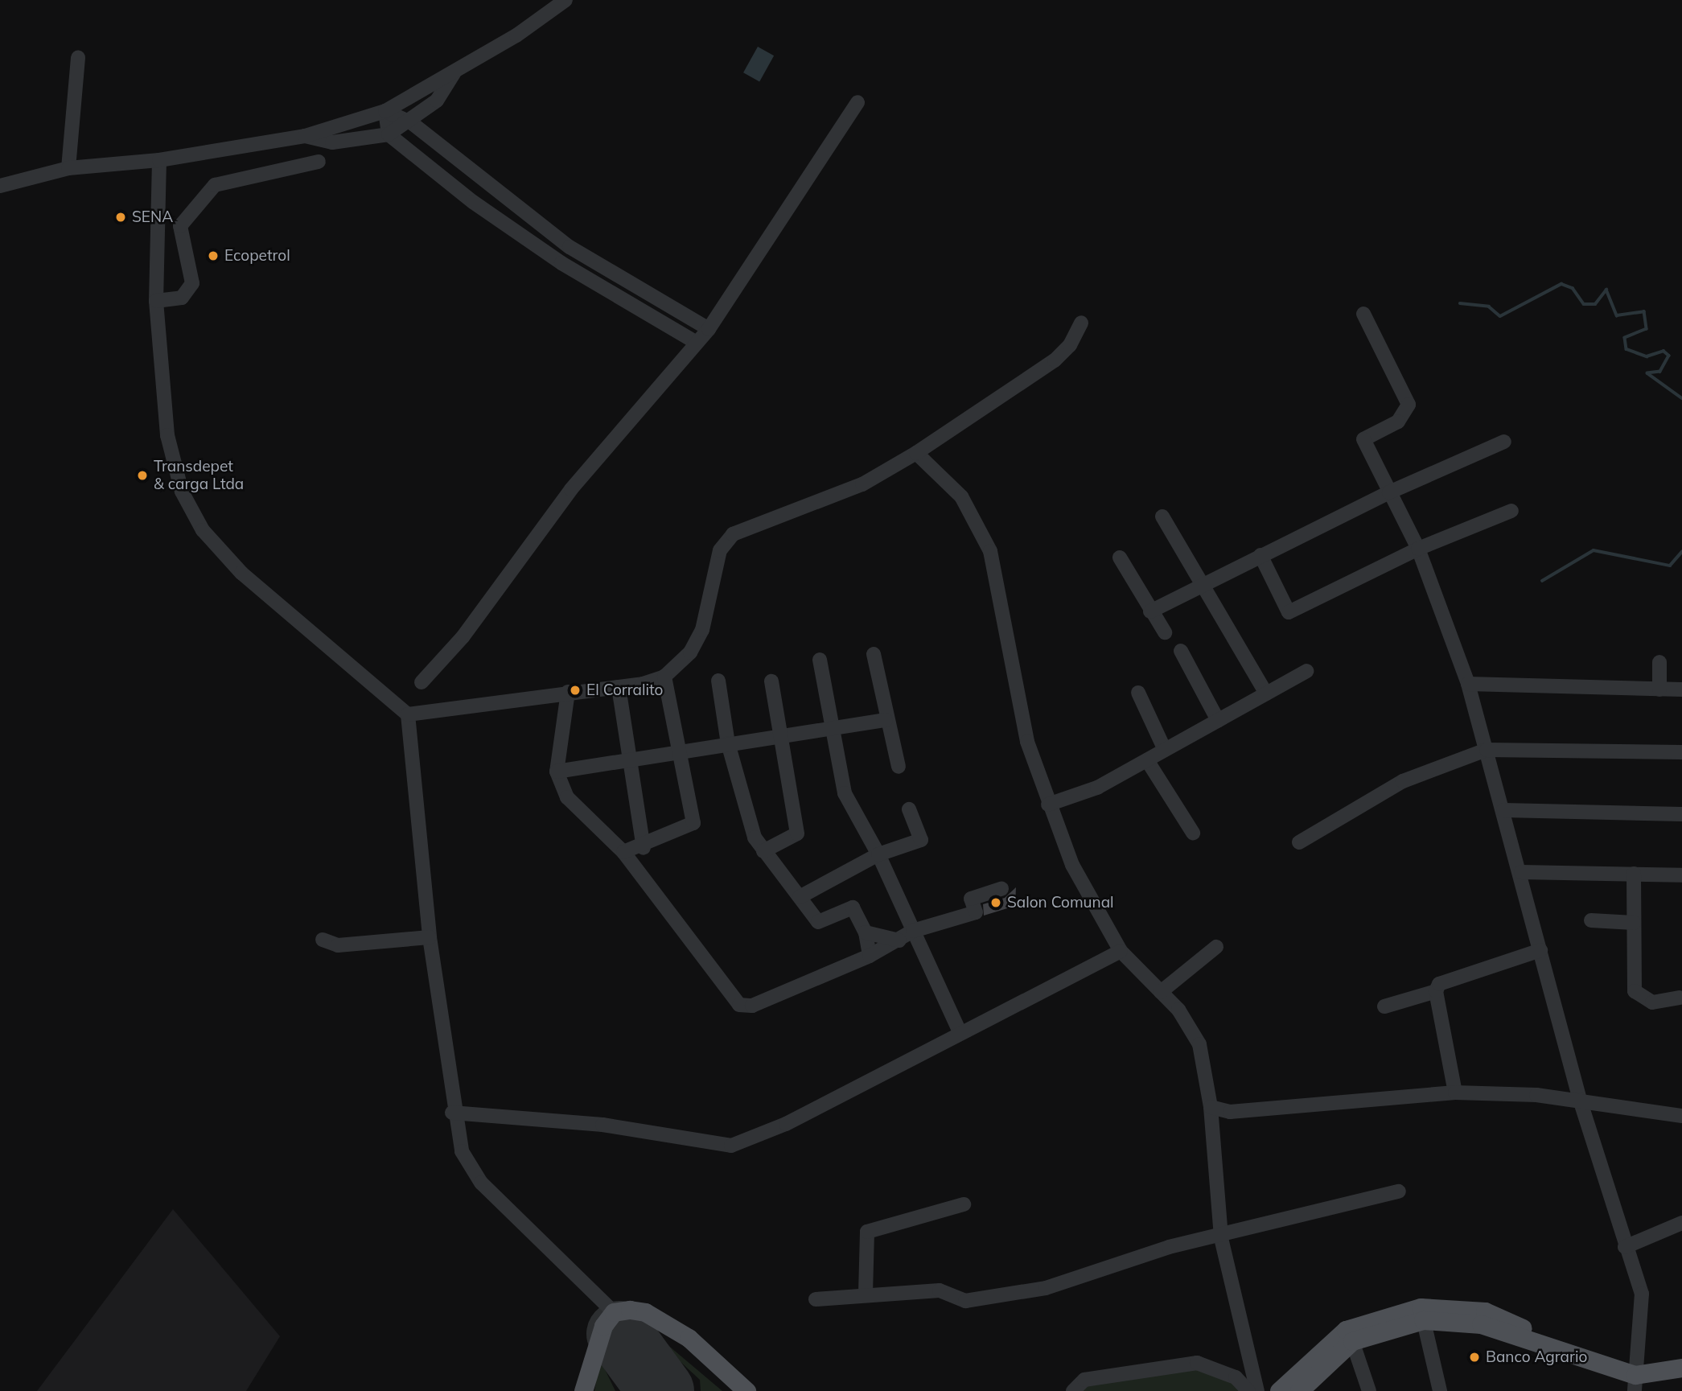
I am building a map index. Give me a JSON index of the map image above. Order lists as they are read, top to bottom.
{
  "places": [
    "SENA",
    "Ecopetrol",
    "Transdepet & carga Ltda",
    "El Corralito",
    "Salon Comunal",
    "Banco Agrario"
  ]
}
